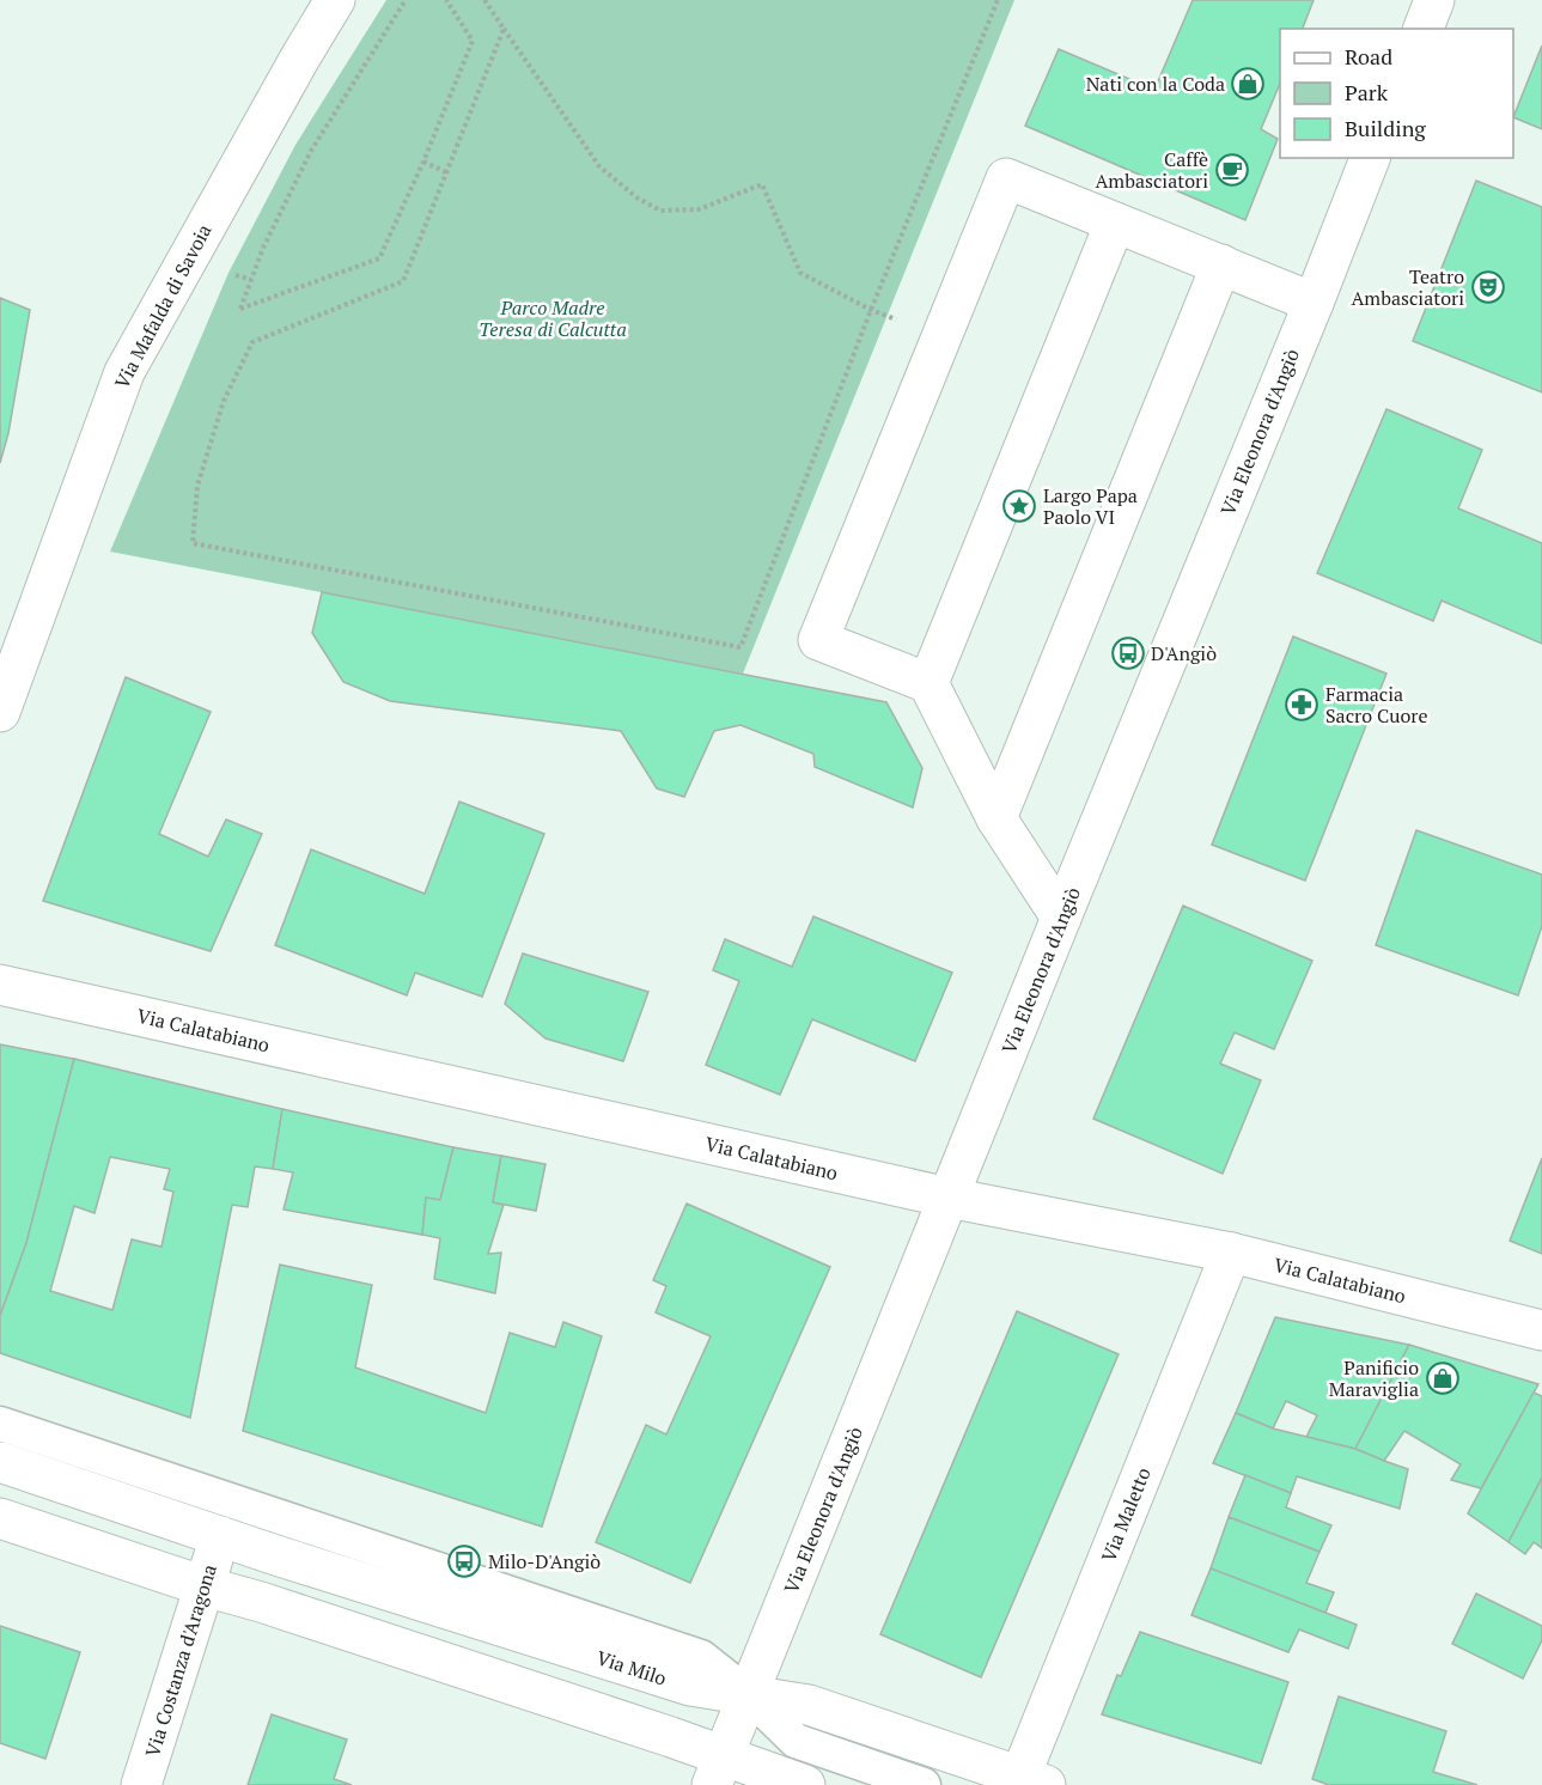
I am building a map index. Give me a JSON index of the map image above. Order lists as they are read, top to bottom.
{
  "streets": {
    "street": [
      "Via Mafalda di Savoia",
      "Via Eleonora d'Angiò",
      "Via Calatabiano",
      "Via Maletto",
      "Via Costanza d'Aragona",
      "Via Milo"
    ]
  },
  "crossings": [
    ["Via Eleonora d'Angiò", "Via Calatabiano"],
    ["Via Eleonora d'Angiò", "Via Milo"],
    ["Via Calatabiano", "Via Maletto"],
    ["Via Maletto", "Via Milo"],
    ["Via Costanza d'Aragona", "Via Milo"]
  ],
  "parks": ["Parco Madre Teresa di Calcutta"],
  "places": {
    "shop": ["Nati con la Coda", "Panificio Maraviglia"],
    "cafe": ["Caffè Ambasciatori"],
    "theatre": ["Teatro Ambasciatori"],
    "place": ["Largo Papa Paolo VI"],
    "bus stop": ["D'Angiò", "Milo-D'Angiò"],
    "pharmacy": ["Farmacia Sacro Cuore"]
  },
  "legend": ["Road", "Park", "Building"]
}
